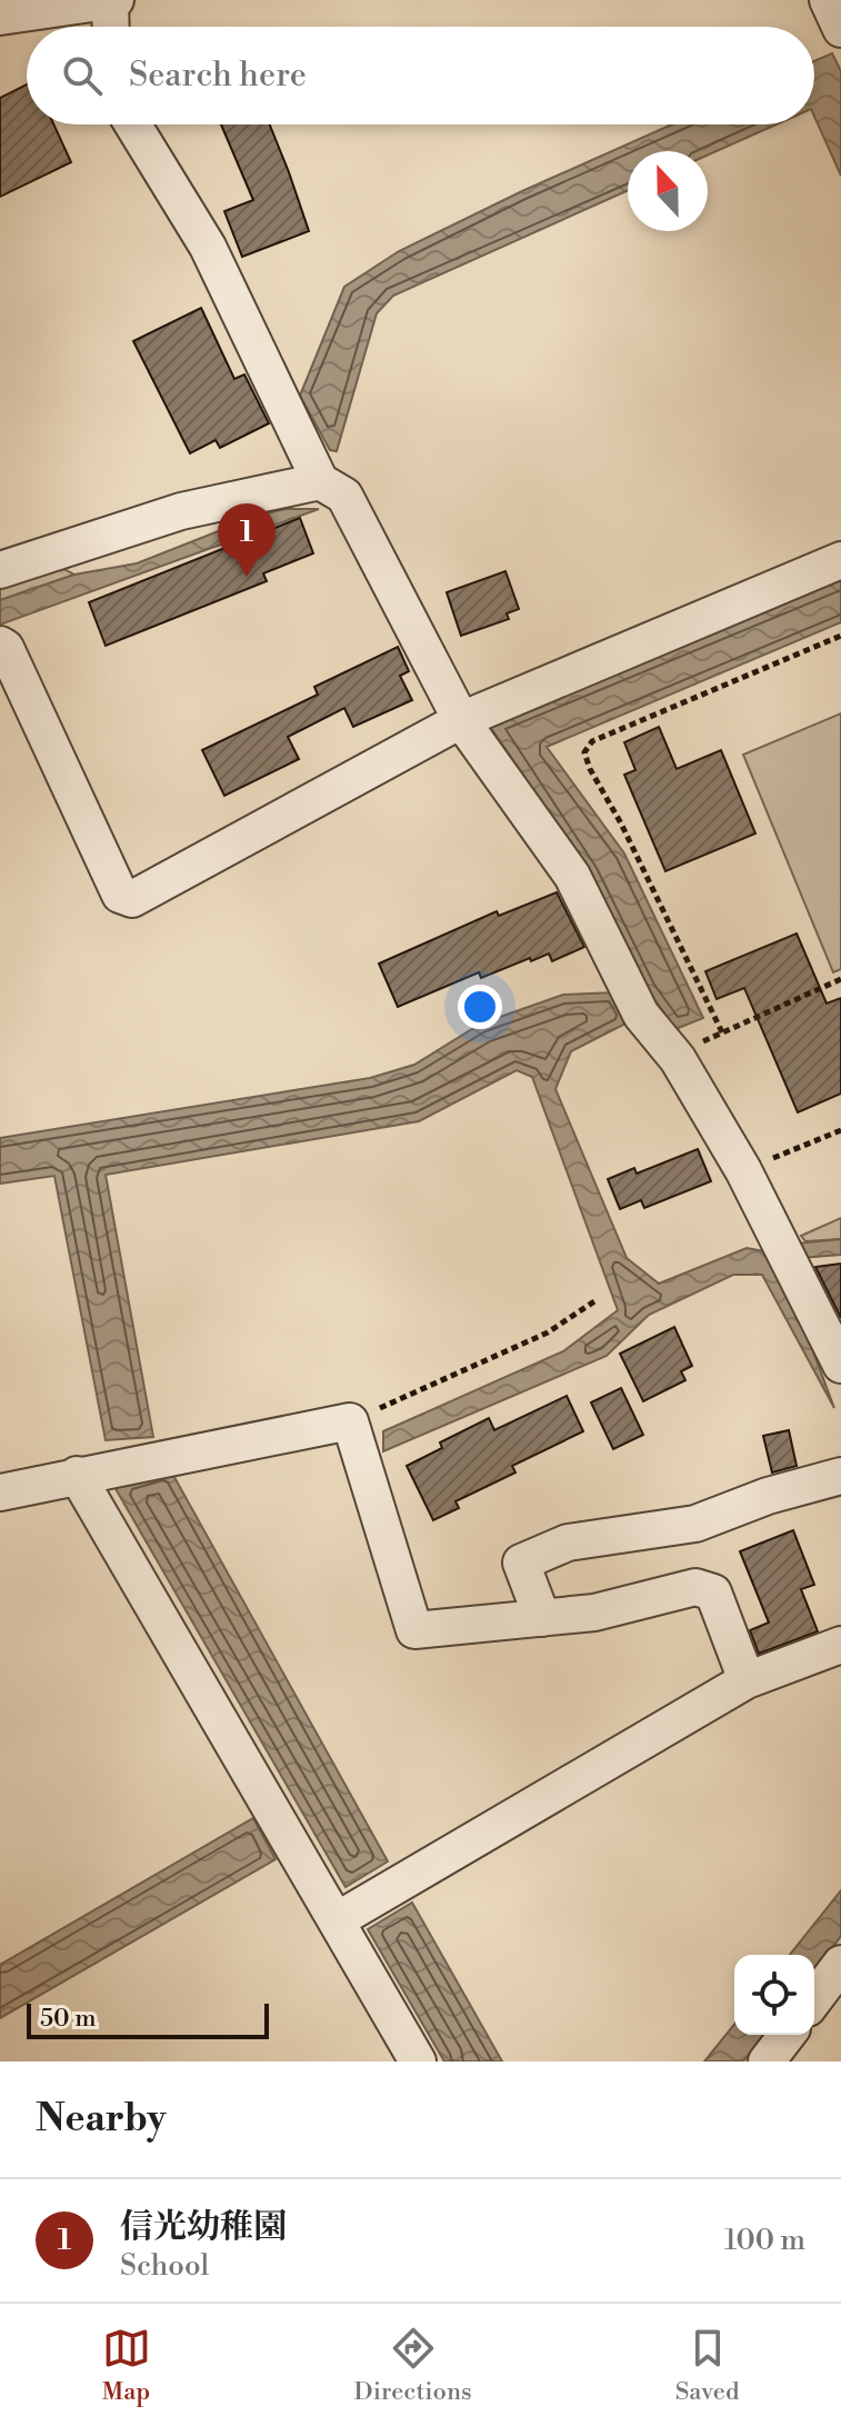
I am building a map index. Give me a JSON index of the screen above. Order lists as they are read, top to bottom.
{
  "scale_bar": "50 m",
  "north": "top",
  "page": {
    "search": "Search here",
    "pins": "1",
    "scale": "50 m",
    "heading": "Nearby",
    "list": [
      {
        "mark": "1",
        "name": "信光幼稚園",
        "note": "School",
        "value": "100 m"
      }
    ],
    "nav": ["Map", "Directions", "Saved"]
  }
}
